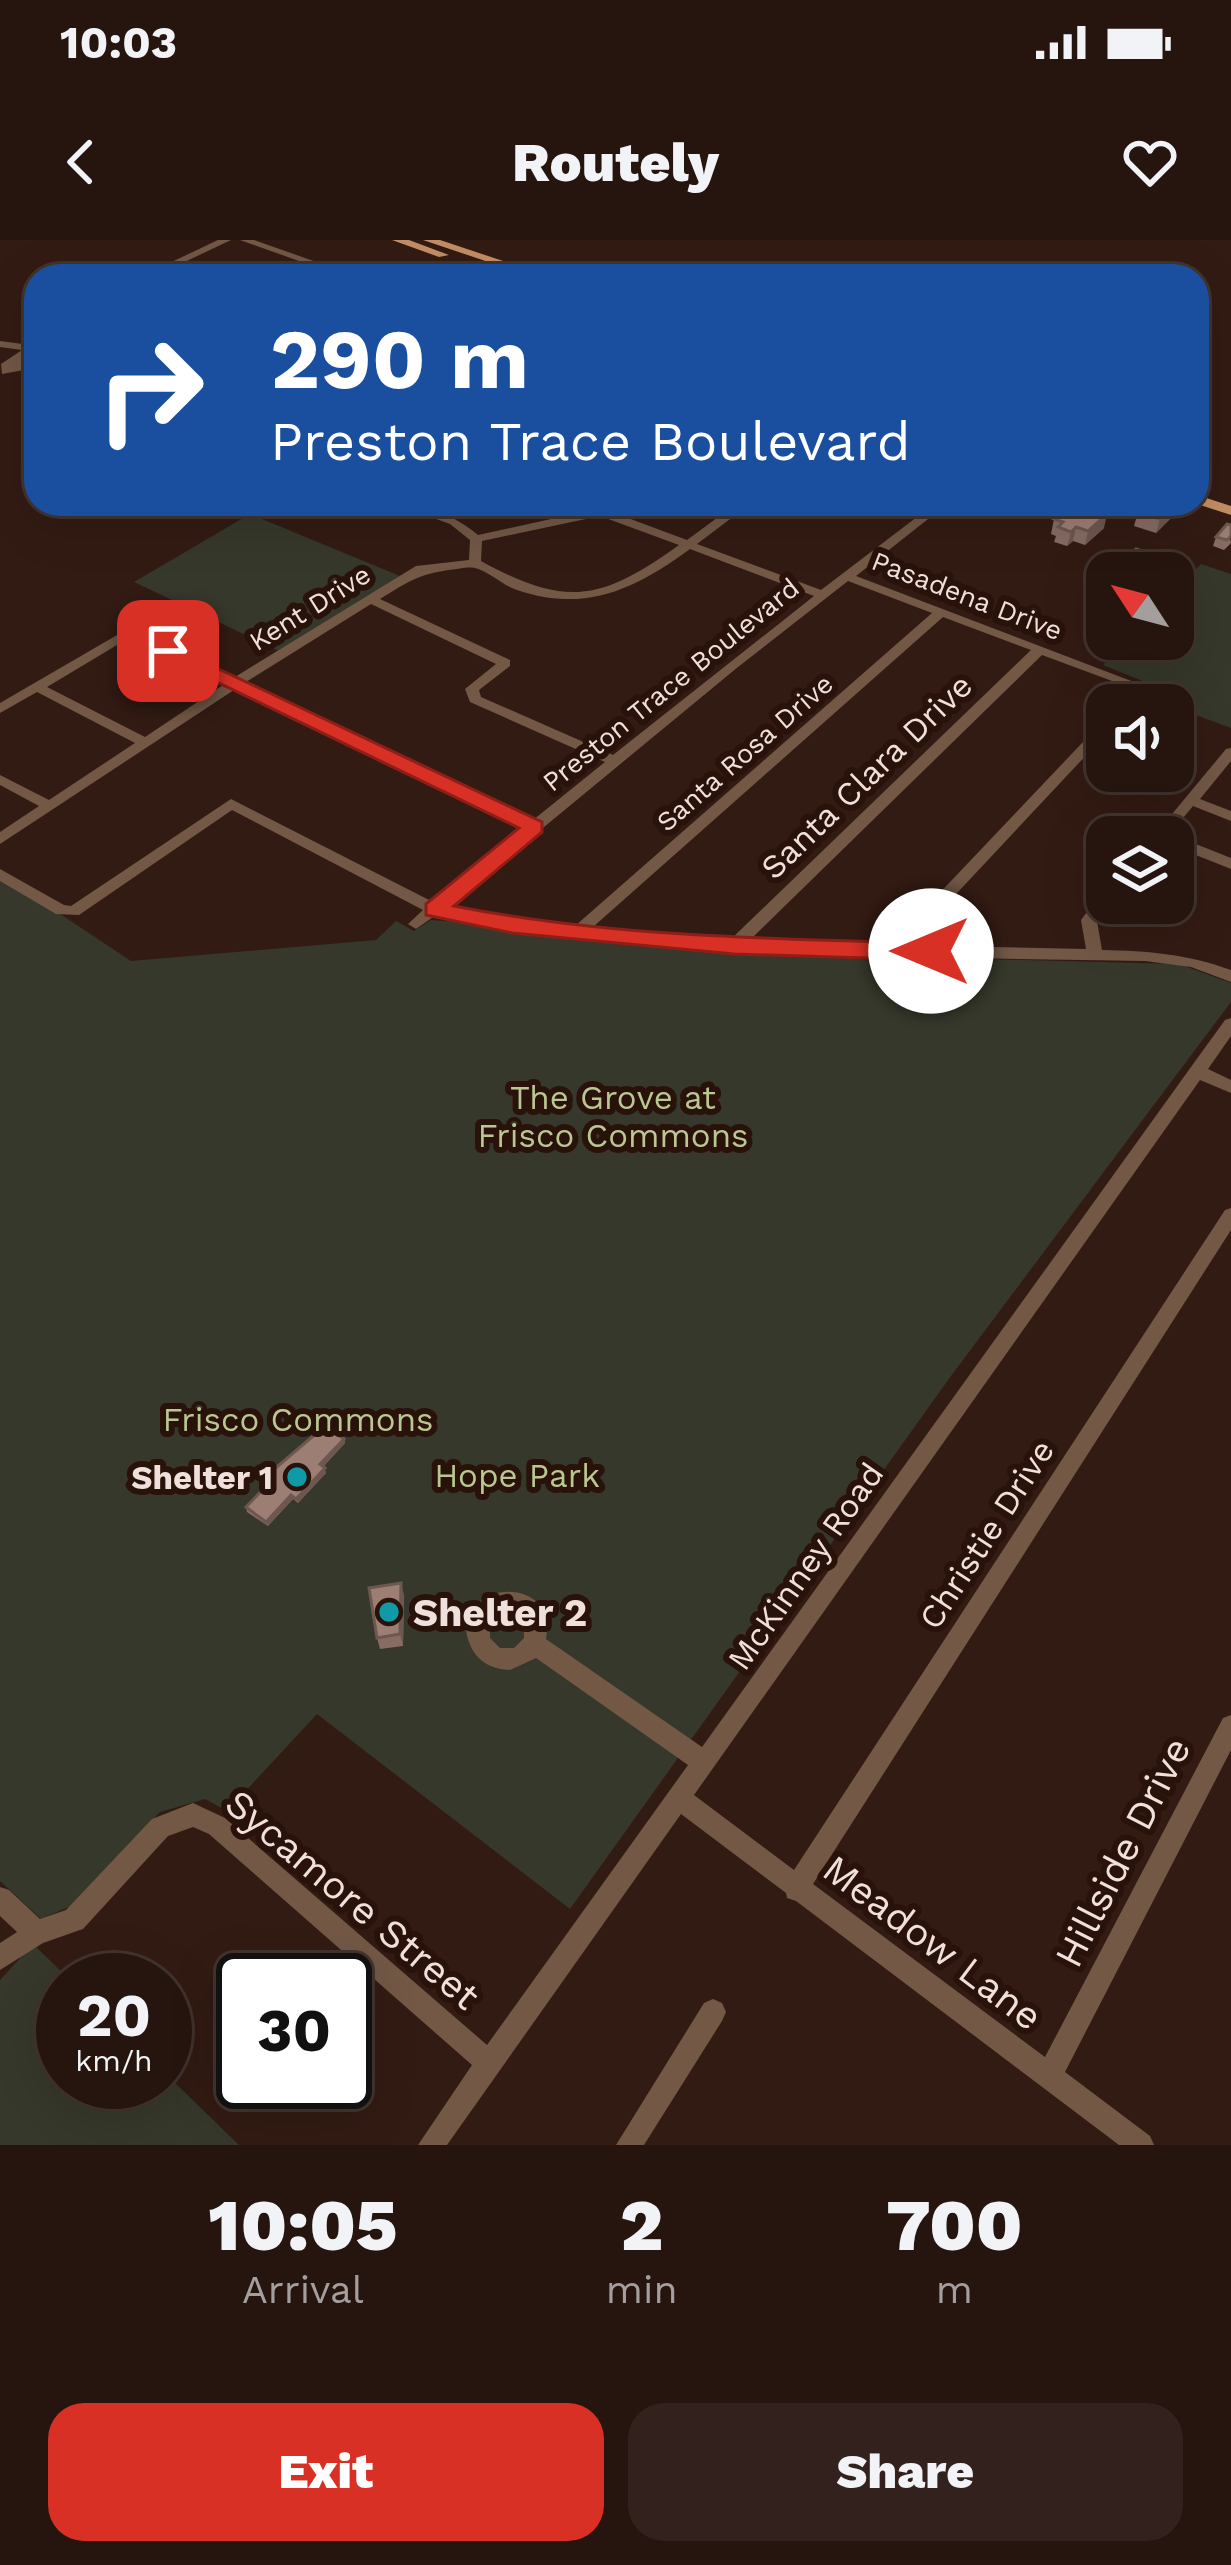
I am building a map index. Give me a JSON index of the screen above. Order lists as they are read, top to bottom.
{
  "streets": {
    "street": [
      "Pasadena Drive",
      "Kent Drive",
      "Preston Trace Boulevard",
      "Santa Rosa Drive",
      "Santa Clara Drive",
      "Christie Drive",
      "McKinney Road",
      "Hillside Drive",
      "Sycamore Street",
      "Meadow Lane"
    ]
  },
  "crossings": [
    ["Pasadena Drive", "Preston Trace Boulevard"],
    ["Pasadena Drive", "Santa Rosa Drive"],
    ["Pasadena Drive", "Santa Clara Drive"],
    ["Christie Drive", "Meadow Lane"],
    ["McKinney Road", "Sycamore Street"],
    ["McKinney Road", "Meadow Lane"],
    ["Hillside Drive", "Meadow Lane"]
  ],
  "parks": ["The Grove at Frisco Commons", "Frisco Commons", "Hope Park"],
  "places": ["Shelter 1", "Shelter 2"],
  "north": "top left",
  "page": {
    "status": "10:03",
    "header": "Routely",
    "turn": ["290 m", "Preston Trace Boulevard"],
    "speed": "20 km/h",
    "limit": "30",
    "eta": [
      "10:05",
      "Arrival",
      "2",
      "min",
      "700",
      "m"
    ],
    "buttons": ["Exit", "Share"]
  }
}
